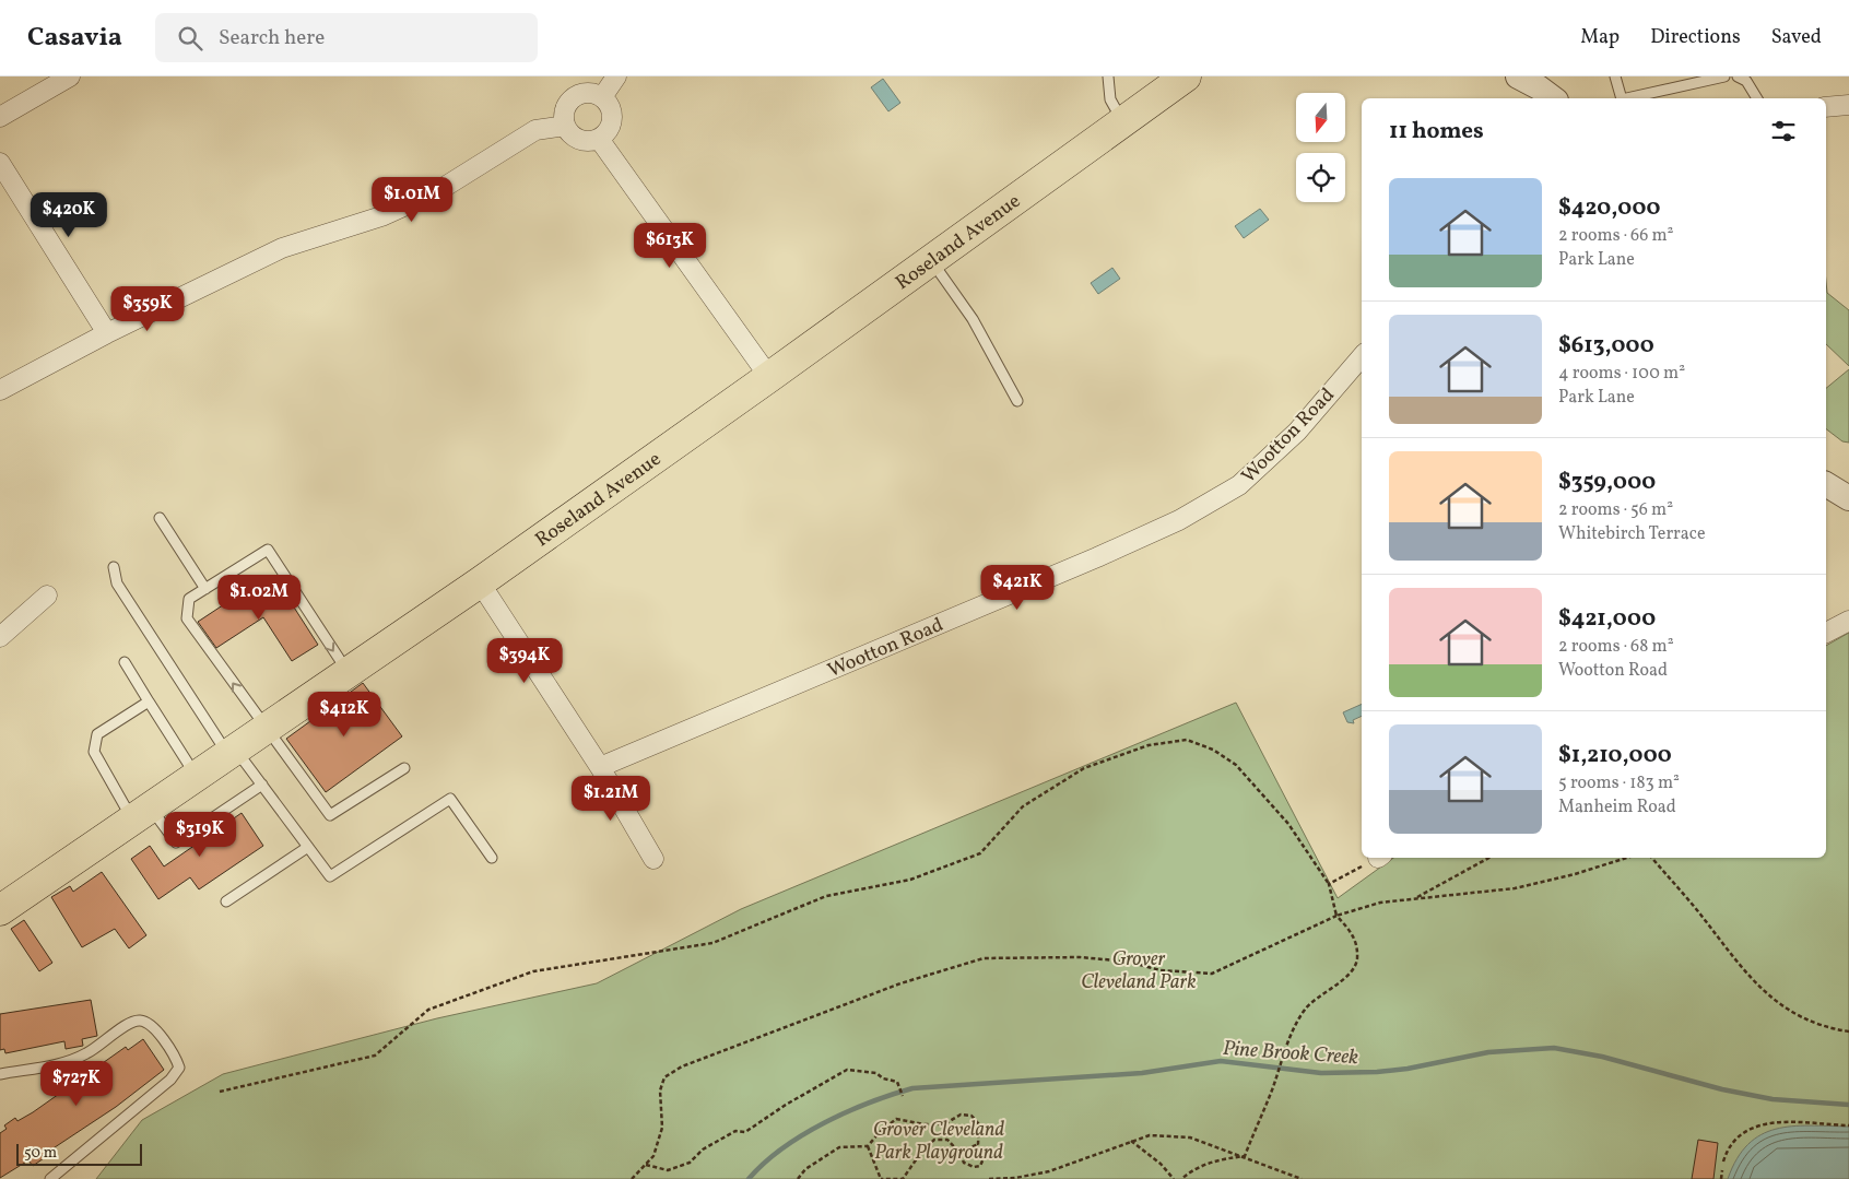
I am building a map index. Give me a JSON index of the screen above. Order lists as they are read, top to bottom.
{
  "streets": {
    "main road": ["Roseland Avenue"],
    "street": ["Wootton Road"]
  },
  "water": ["Pine Brook Creek"],
  "parks": ["Grover Cleveland Park", "Grover Cleveland Park Playground"],
  "scale_bar": "50 m",
  "north": "bottom",
  "page": {
    "header": "Casavia",
    "search": "Search here",
    "nav": ["Map", "Directions", "Saved"],
    "heading": "11 homes",
    "list": [
      {
        "name": "$420,000",
        "note": "2 rooms · 66 m² · Park Lane"
      },
      {
        "name": "$613,000",
        "note": "4 rooms · 100 m² · Park Lane"
      },
      {
        "name": "$359,000",
        "note": "2 rooms · 56 m² · Whitebirch Terrace"
      },
      {
        "name": "$421,000",
        "note": "2 rooms · 68 m² · Wootton Road"
      },
      {
        "name": "$1,210,000",
        "note": "5 rooms · 183 m² · Manheim Road"
      }
    ],
    "price": [
      "$1.01M",
      "$420K",
      "$613K",
      "$359K",
      "$421K",
      "$1.02M",
      "$394K",
      "$412K",
      "$1.21M",
      "$319K",
      "$727K"
    ],
    "scale": "50 m"
  }
}
